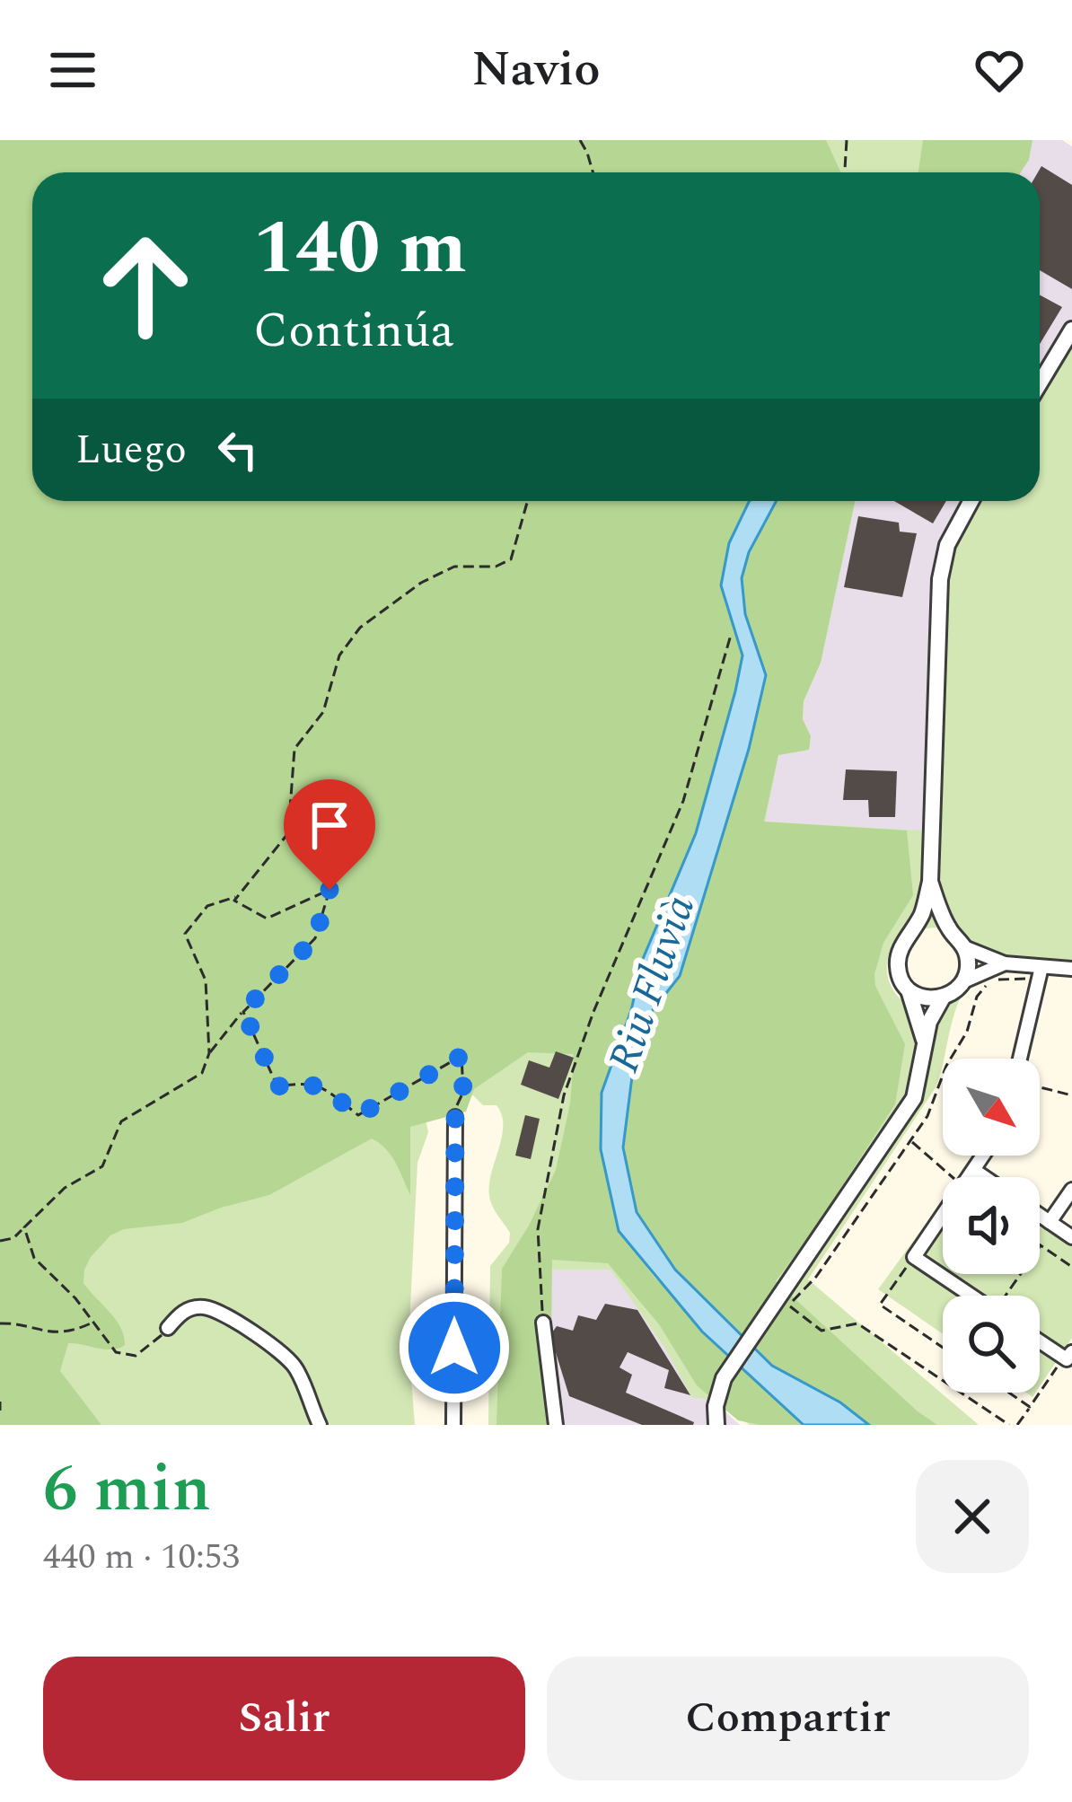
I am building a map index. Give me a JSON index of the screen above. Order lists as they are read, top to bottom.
{
  "water": ["Riu Fluvià"],
  "north": "bottom right",
  "page": {
    "header": "Navio",
    "turn": ["140 m", "Continúa"],
    "then": "Luego",
    "heading": ["6 min", "440 m · 10:53"],
    "buttons": ["Salir", "Compartir"]
  }
}
